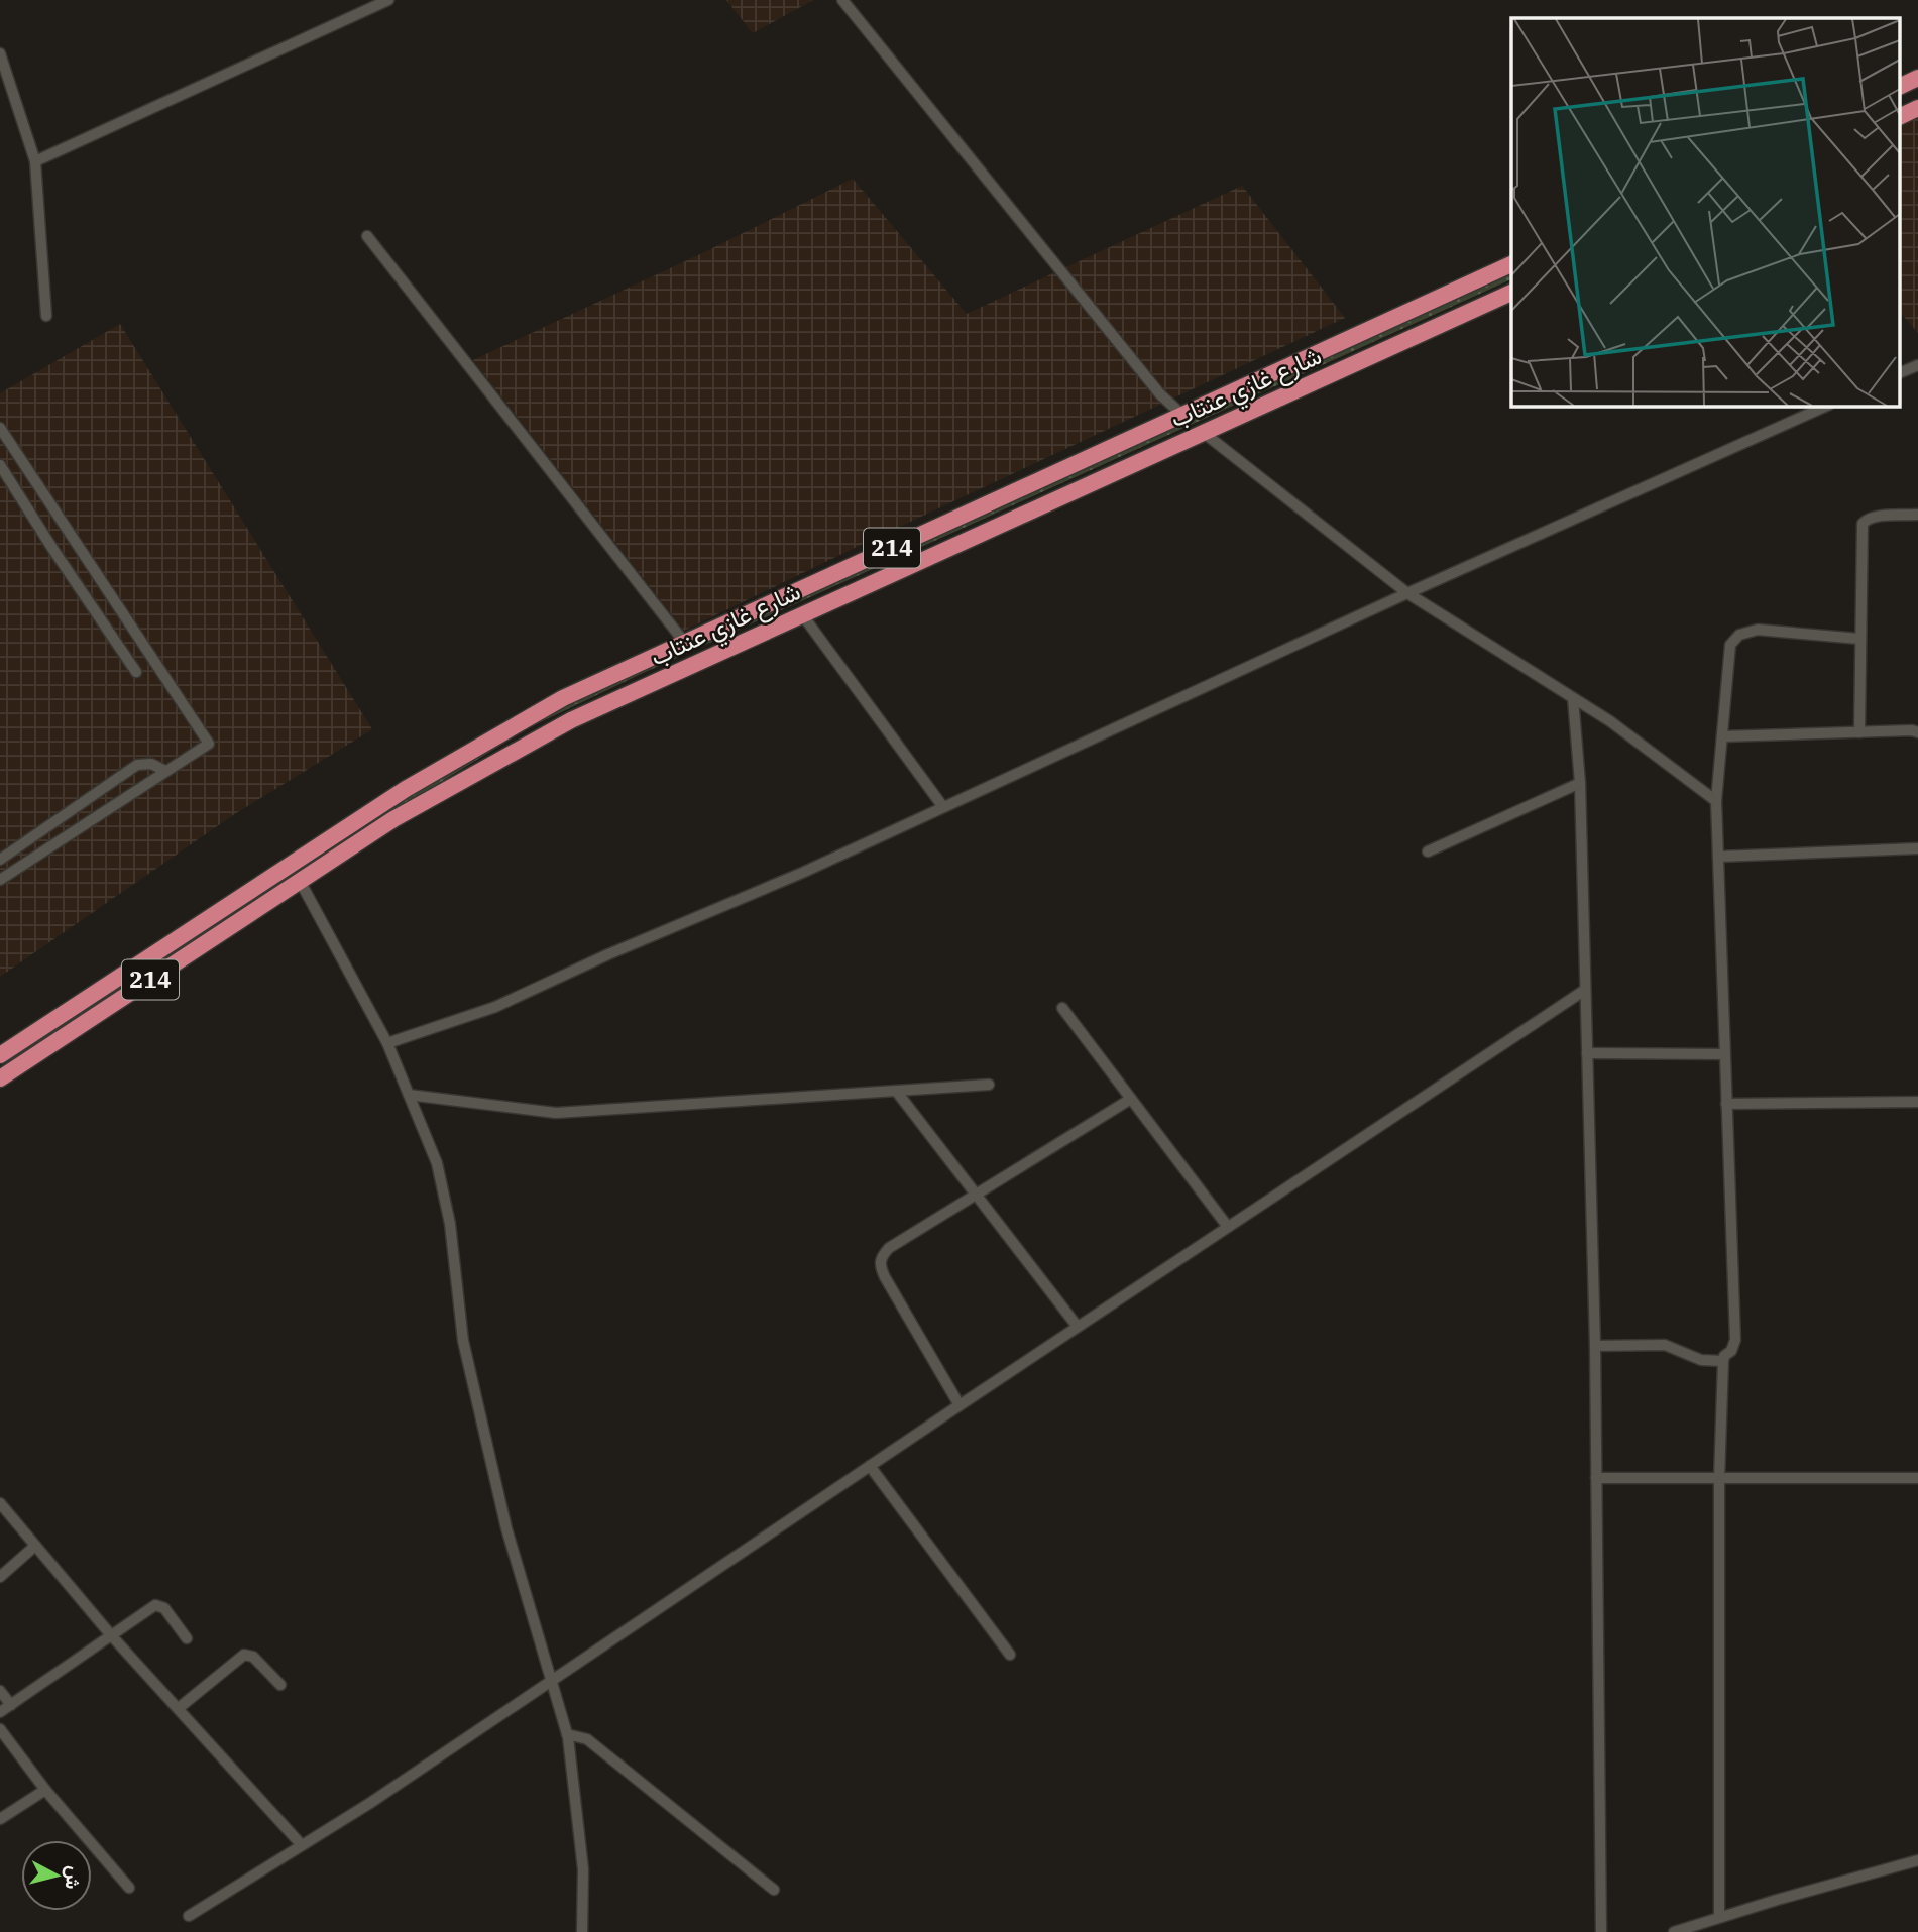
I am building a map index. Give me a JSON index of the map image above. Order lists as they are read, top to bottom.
{
  "streets": {
    "highway": ["شارع غازي عنتاب", "214"]
  },
  "north": "right"
}
